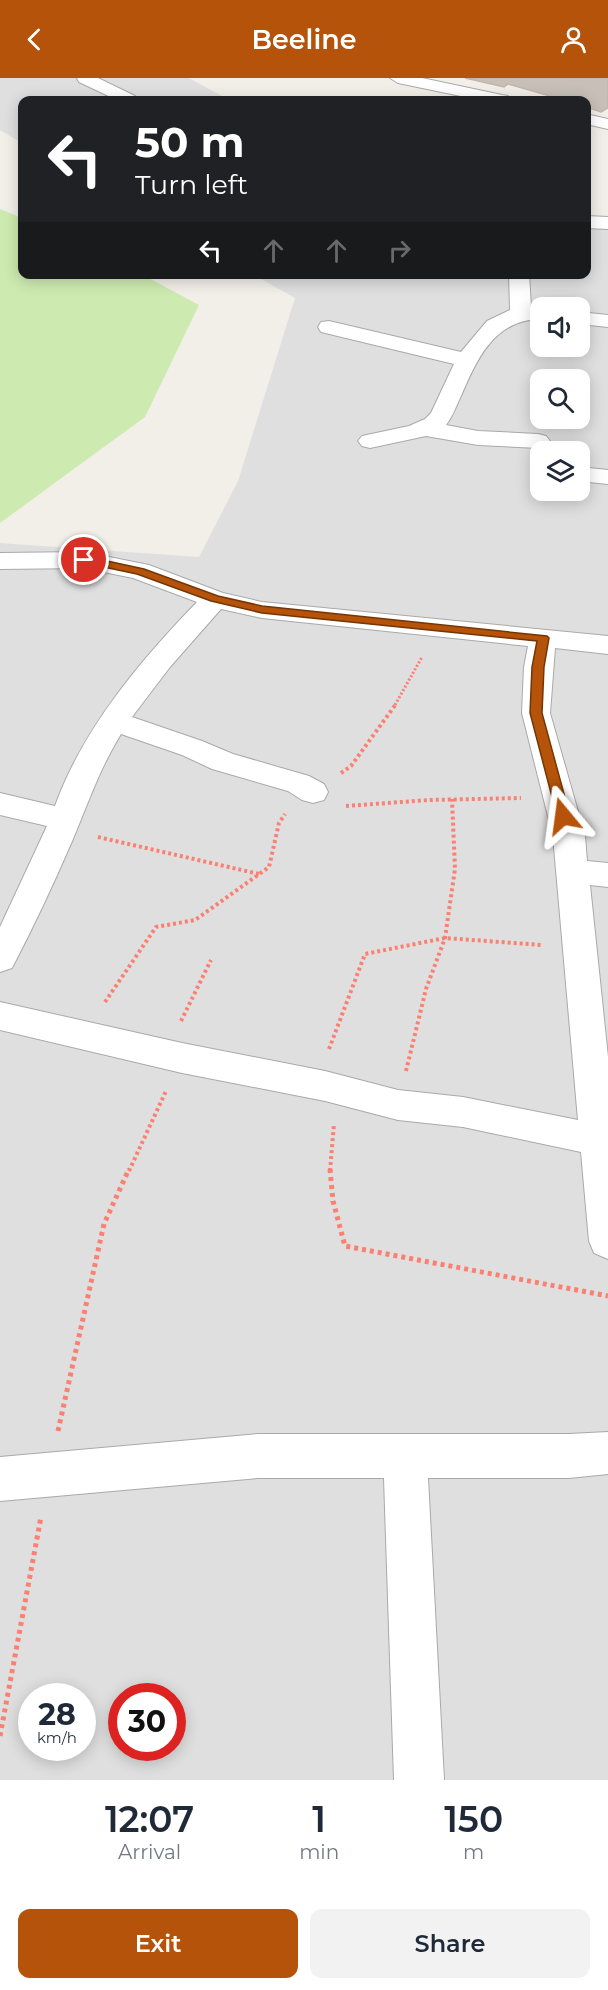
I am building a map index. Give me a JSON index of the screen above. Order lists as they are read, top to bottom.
{
  "page": {
    "header": "Beeline",
    "turn": ["50 m", "Turn left"],
    "speed": "28 km/h",
    "limit": "30",
    "eta": [
      "12:07",
      "Arrival",
      "1",
      "min",
      "150",
      "m"
    ],
    "buttons": ["Exit", "Share"]
  }
}
